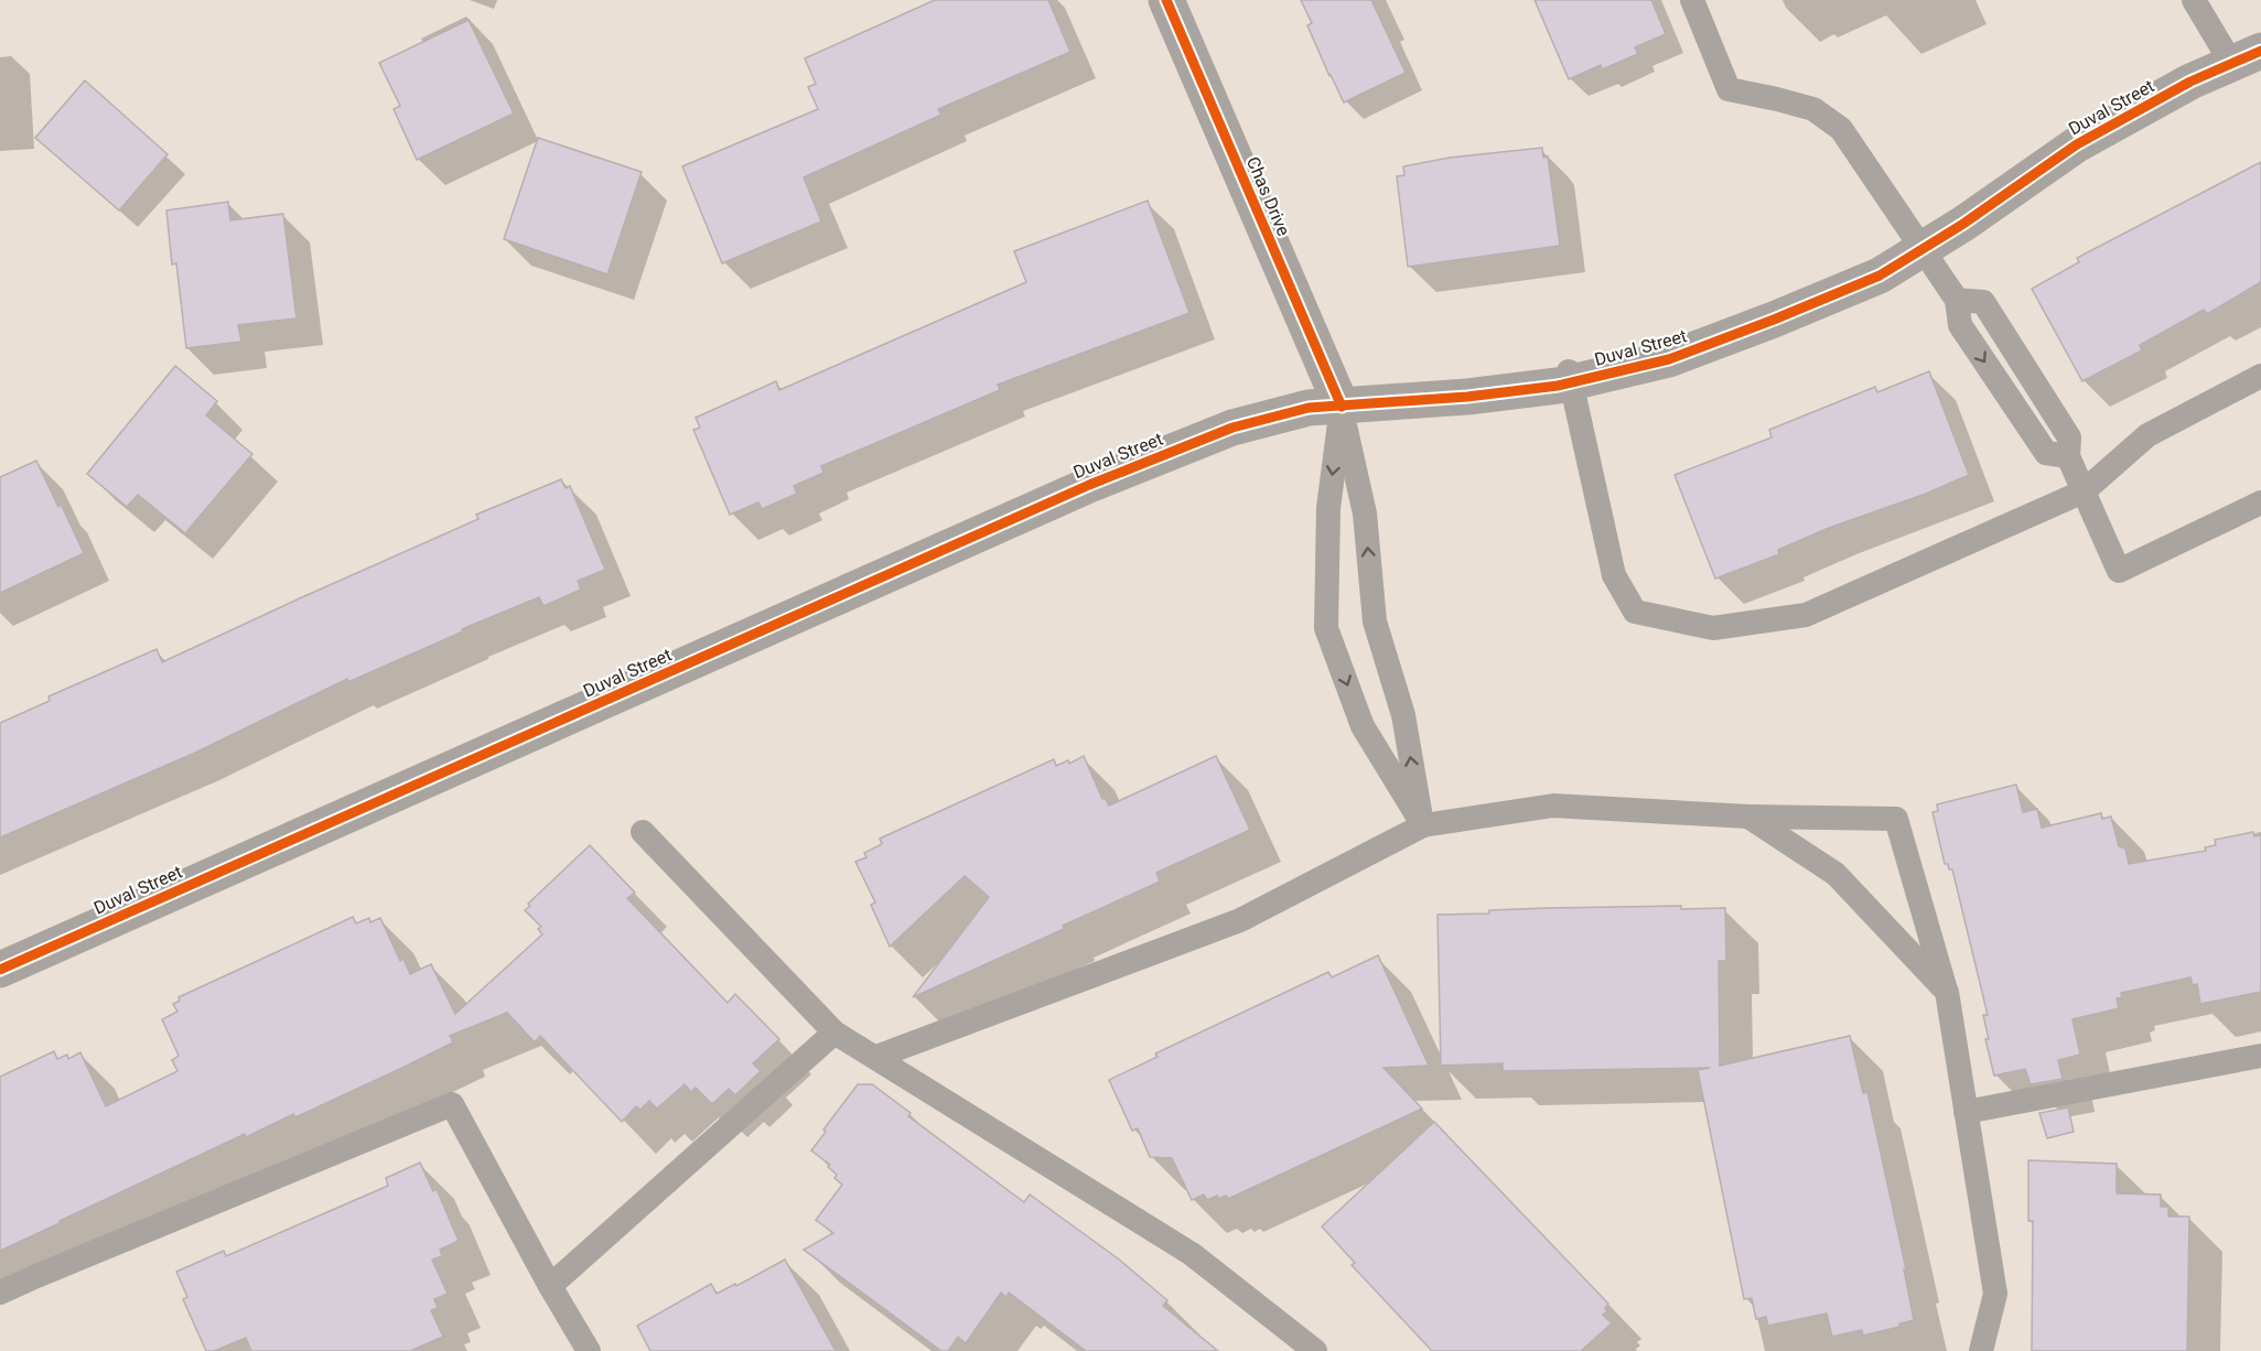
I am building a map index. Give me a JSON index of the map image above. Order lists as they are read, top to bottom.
{
  "streets": {
    "street": ["Duval Street", "Chas Drive"]
  },
  "crossings": [
    ["Duval Street", "Chas Drive"]
  ]
}
